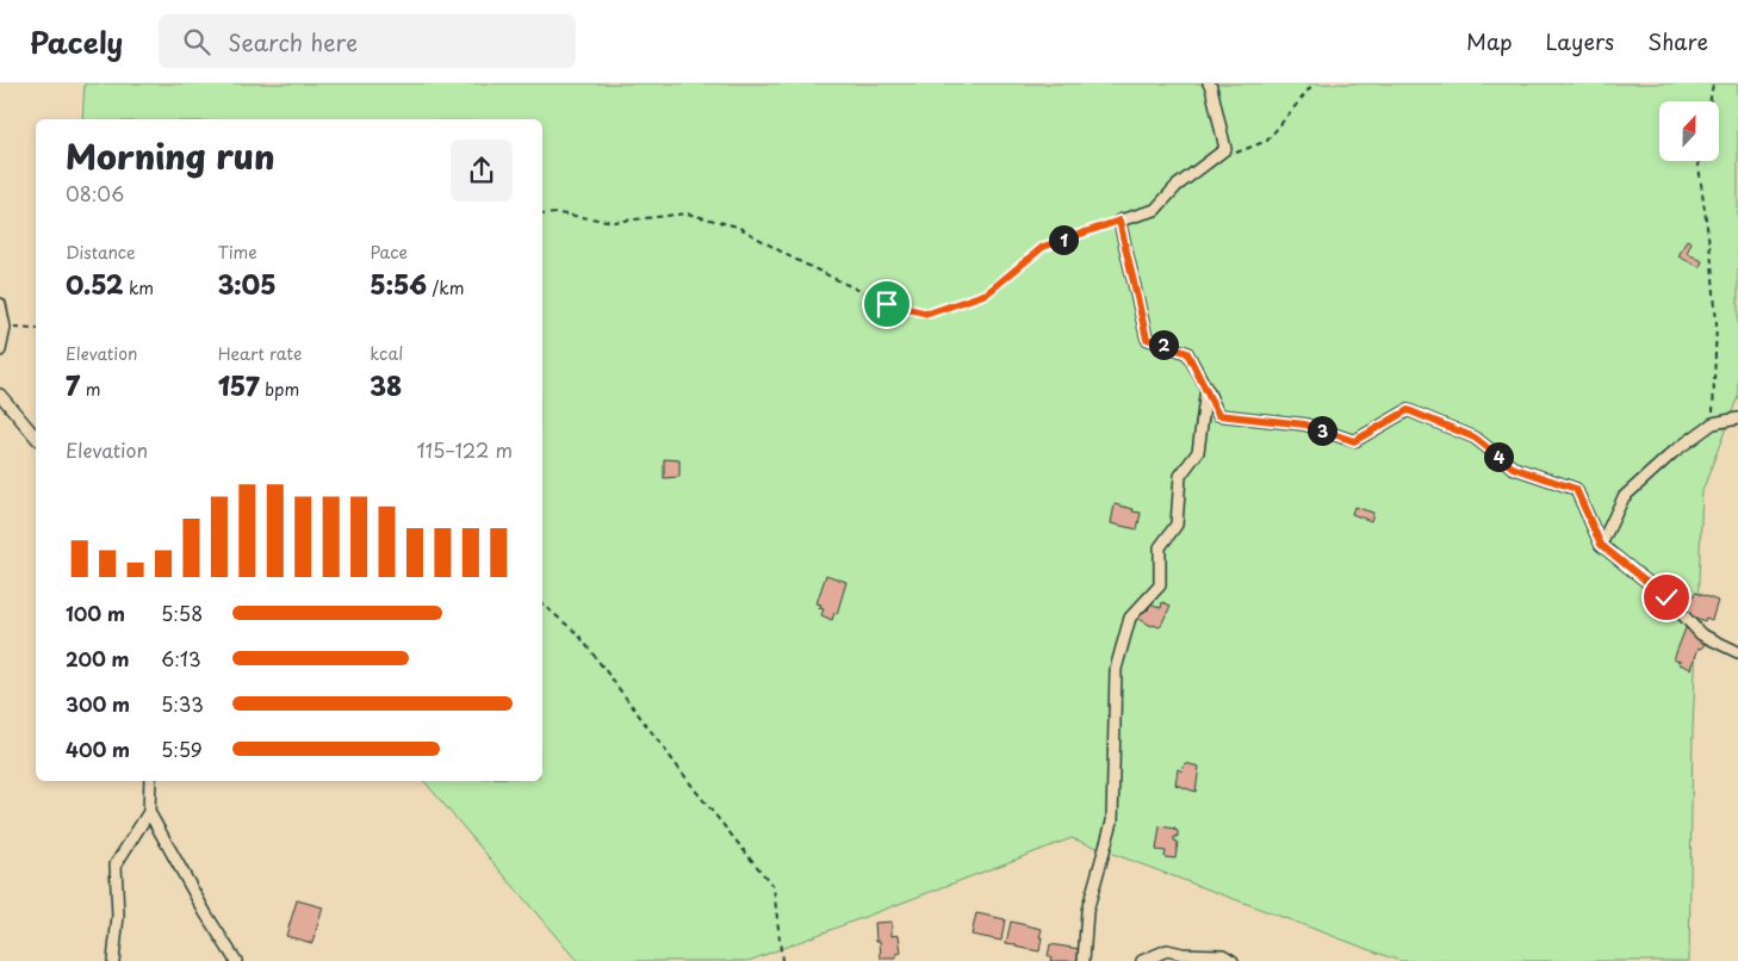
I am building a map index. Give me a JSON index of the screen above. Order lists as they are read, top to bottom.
{
  "north": "top",
  "page": {
    "header": "Pacely",
    "search": "Search here",
    "nav": ["Map", "Layers", "Share"],
    "heading": ["Morning run", "08:06"],
    "stats": [
      ["Distance", "0.52 km"],
      ["Time", "3:05"],
      ["Pace", "5:56 /km"],
      ["Elevation", "7 m"],
      ["Heart rate", "157 bpm"],
      ["kcal", "38"]
    ],
    "pins": [
      "1",
      "2",
      "3",
      "4"
    ],
    "chart": ["Elevation", "115–122 m"],
    "list": [
      {
        "name": "100 m",
        "note": "5:58"
      },
      {
        "name": "200 m",
        "note": "6:13"
      },
      {
        "name": "300 m",
        "note": "5:33"
      },
      {
        "name": "400 m",
        "note": "5:59"
      }
    ]
  }
}
